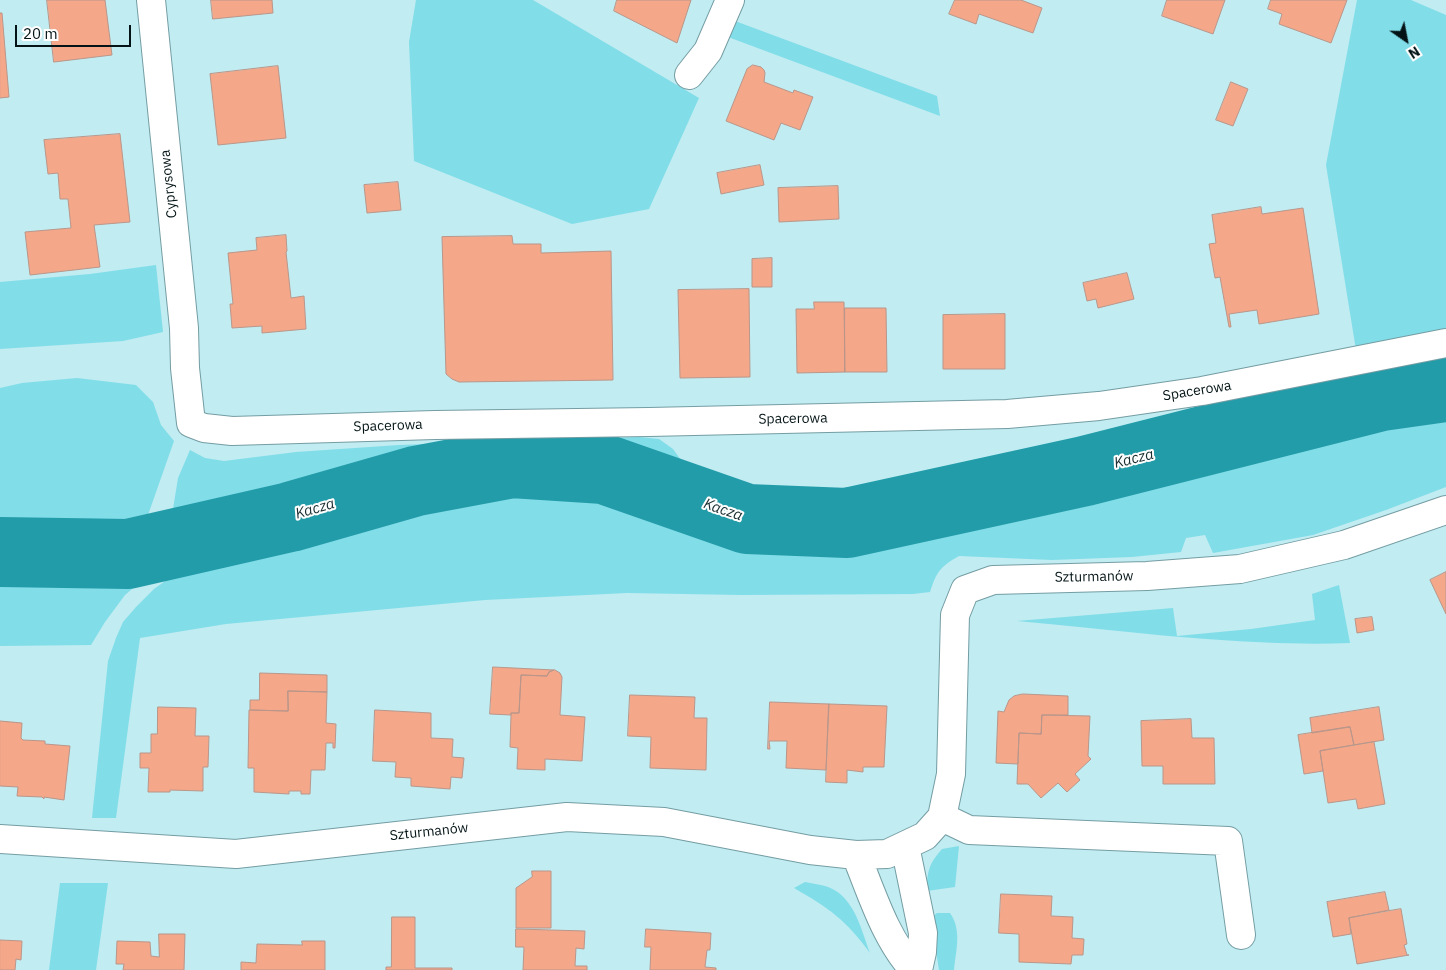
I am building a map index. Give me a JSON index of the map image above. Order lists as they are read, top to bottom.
{
  "streets": {
    "street": ["Cyprysowa", "Spacerowa", "Szturmanów"]
  },
  "crossings": [
    ["Cyprysowa", "Spacerowa"]
  ],
  "water": ["Kacza"],
  "scale_bar": "20 m",
  "north": "bottom right"
}
